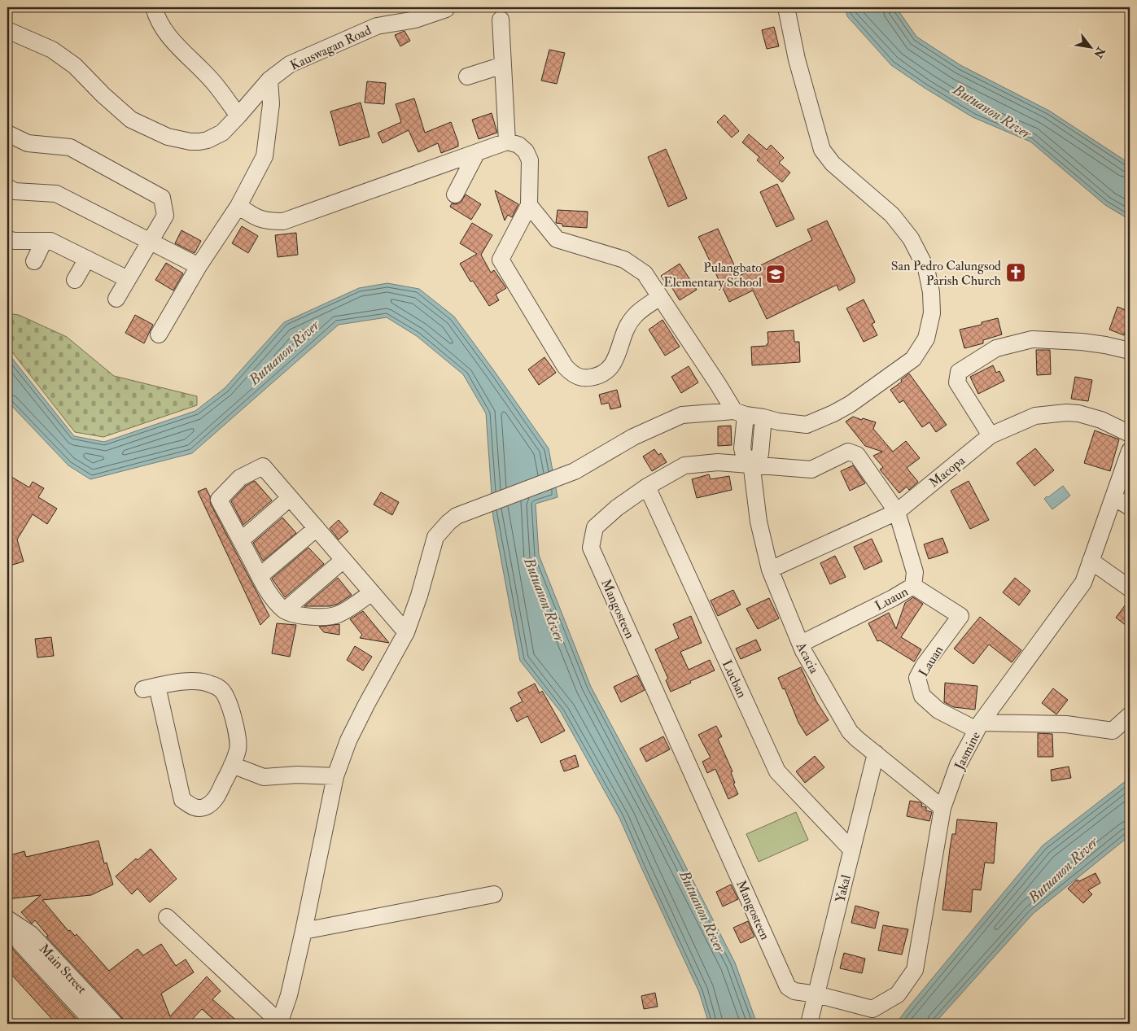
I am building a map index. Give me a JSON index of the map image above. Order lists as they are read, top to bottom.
{
  "streets": {
    "street": [
      "Kauswagan Road",
      "Macopa",
      "Luaun",
      "Mangosteen",
      "Acacia",
      "Lauan",
      "Lucban",
      "Jasmine",
      "Yakal",
      "Main Street"
    ]
  },
  "crossings": [
    ["Macopa", "Luaun"],
    ["Macopa", "Mangosteen"],
    ["Macopa", "Acacia"],
    ["Luaun", "Mangosteen"],
    ["Luaun", "Acacia"],
    ["Luaun", "Lauan"],
    ["Mangosteen", "Acacia"],
    ["Mangosteen", "Lucban"],
    ["Mangosteen", "Jasmine"],
    ["Mangosteen", "Yakal"],
    ["Acacia", "Jasmine"],
    ["Acacia", "Yakal"],
    ["Lauan", "Jasmine"],
    ["Lucban", "Yakal"],
    ["Jasmine", "Yakal"]
  ],
  "water": ["Butuanon River"],
  "places": {
    "church": ["San Pedro Calungsod Parish Church"],
    "school or university": ["Pulangbato Elementary School"]
  },
  "north": "bottom right"
}
